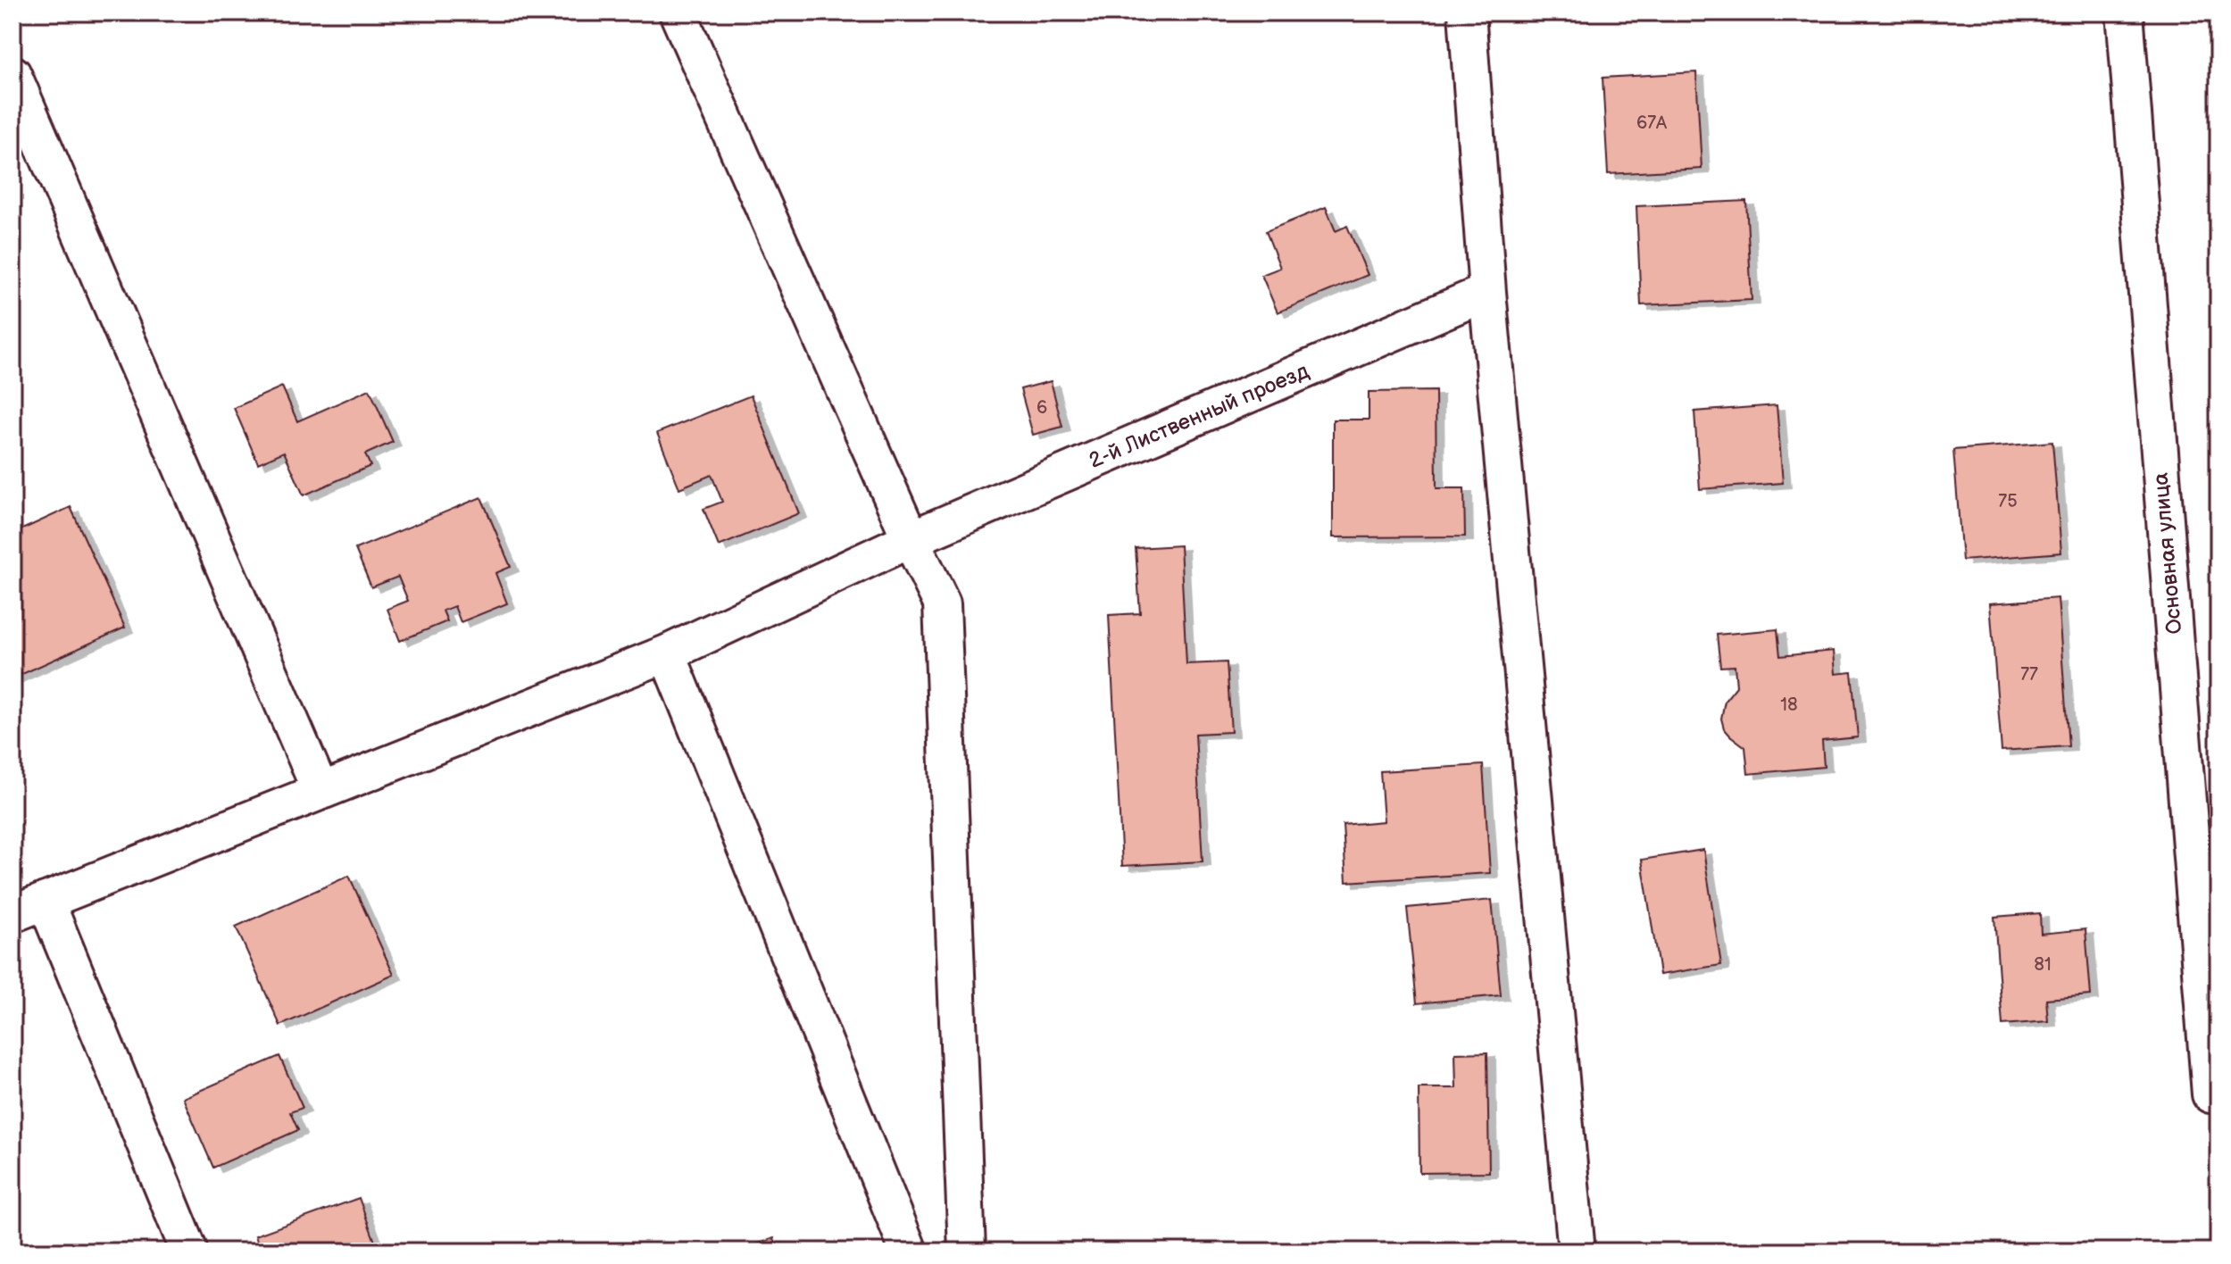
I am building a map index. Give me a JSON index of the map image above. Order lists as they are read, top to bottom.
{
  "streets": {
    "street": ["2-й Лиственный проезд", "Основная улица"]
  },
  "house_numbers": [
    "67А",
    "6",
    "75",
    "77",
    "18",
    "81"
  ]
}
